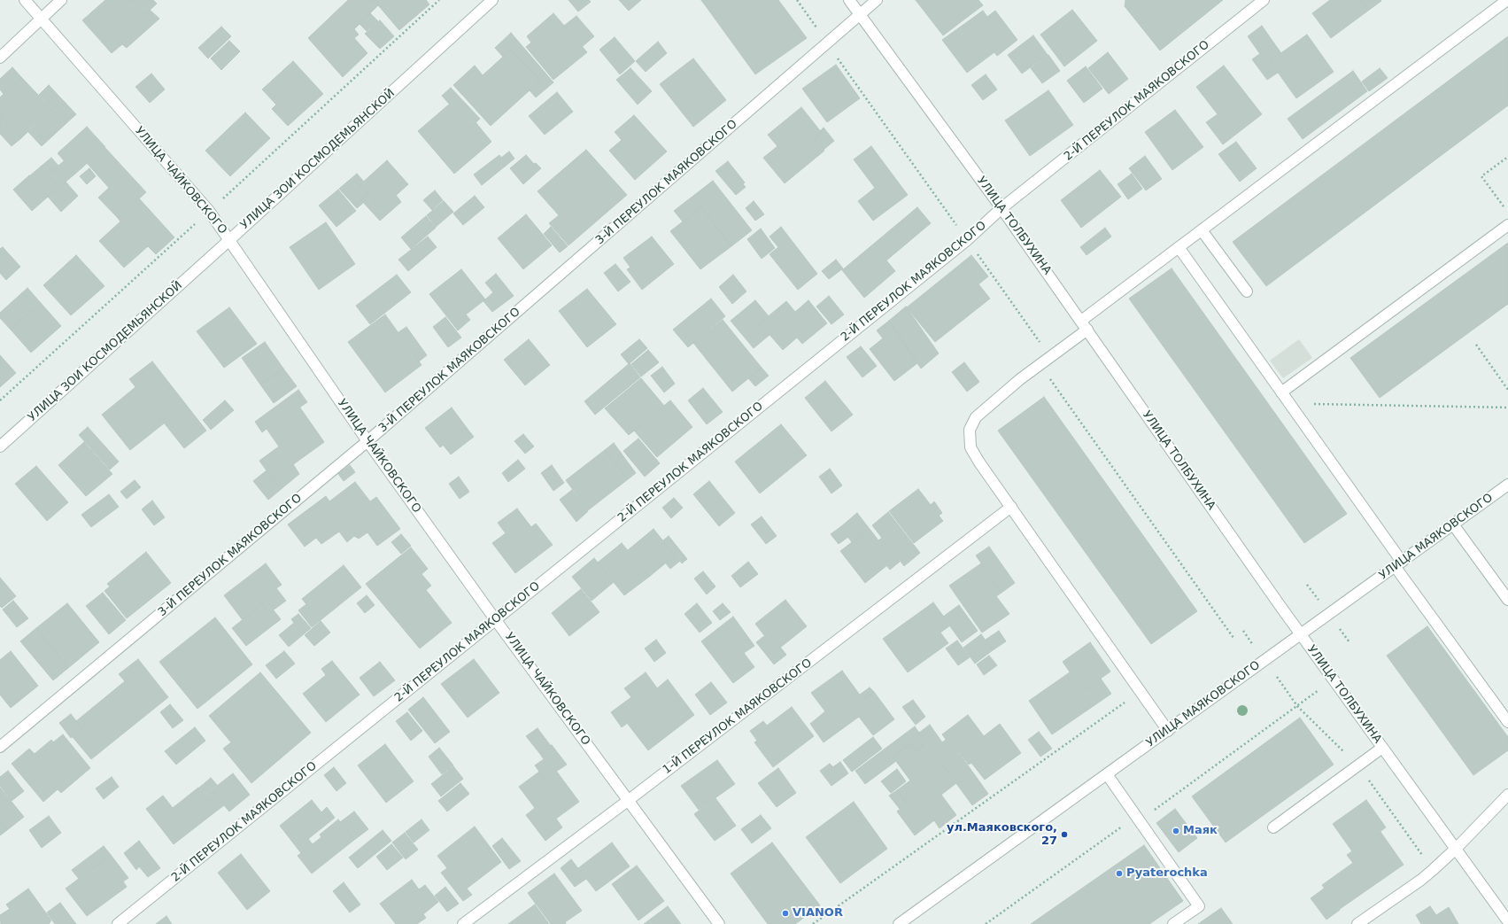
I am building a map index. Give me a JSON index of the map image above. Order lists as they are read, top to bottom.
{
  "streets": {
    "street": [
      "2-Й ПЕРЕУЛОК МАЯКОВСКОГО",
      "УЛИЦА ЗОИ КОСМОДЕМЬЯНСКОЙ",
      "УЛИЦА ЧАЙКОВСКОГО",
      "3-Й ПЕРЕУЛОК МАЯКОВСКОГО",
      "УЛИЦА ТОЛБУХИНА",
      "УЛИЦА МАЯКОВСКОГО",
      "1-Й ПЕРЕУЛОК МАЯКОВСКОГО"
    ]
  },
  "crossings": [
    ["2-Й ПЕРЕУЛОК МАЯКОВСКОГО", "УЛИЦА ЧАЙКОВСКОГО"],
    ["2-Й ПЕРЕУЛОК МАЯКОВСКОГО", "УЛИЦА ТОЛБУХИНА"],
    ["УЛИЦА ЗОИ КОСМОДЕМЬЯНСКОЙ", "УЛИЦА ЧАЙКОВСКОГО"],
    ["УЛИЦА ЧАЙКОВСКОГО", "3-Й ПЕРЕУЛОК МАЯКОВСКОГО"],
    ["УЛИЦА ЧАЙКОВСКОГО", "1-Й ПЕРЕУЛОК МАЯКОВСКОГО"],
    ["3-Й ПЕРЕУЛОК МАЯКОВСКОГО", "УЛИЦА ТОЛБУХИНА"],
    ["УЛИЦА ТОЛБУХИНА", "УЛИЦА МАЯКОВСКОГО"]
  ],
  "places": [
    "Маяк",
    "ул.Маяковского, 27",
    "Pyaterochka",
    "VIANOR"
  ]
}
